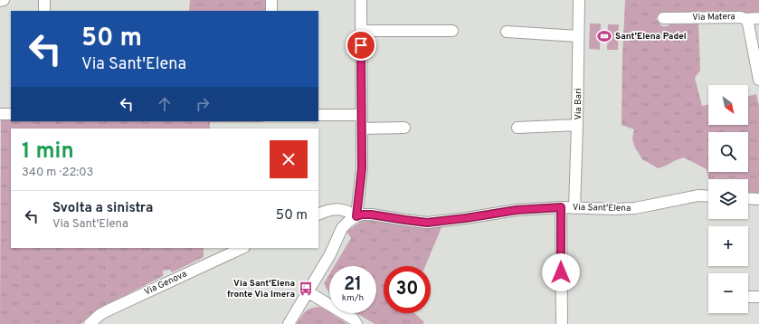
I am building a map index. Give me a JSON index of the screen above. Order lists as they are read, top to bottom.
{
  "streets": {
    "street": [
      "Via Matera",
      "Via Bari",
      "Via Sant'Elena",
      "Via Genova"
    ]
  },
  "crossings": [
    ["Via Bari", "Via Sant'Elena"]
  ],
  "places": {
    "sports": ["Sant'Elena Padel"],
    "bus stop": ["Via Sant'Elena fronte Via Imera"]
  },
  "north": "bottom right",
  "page": {
    "turn": ["50 m", "Via Sant'Elena"],
    "map_buttons": ["+", "−"],
    "heading": ["1 min", "340 m · 22:03"],
    "list": [
      {
        "name": "Svolta a sinistra",
        "note": "Via Sant'Elena",
        "value": "50 m"
      }
    ],
    "speed": "21 km/h",
    "limit": "30"
  }
}
